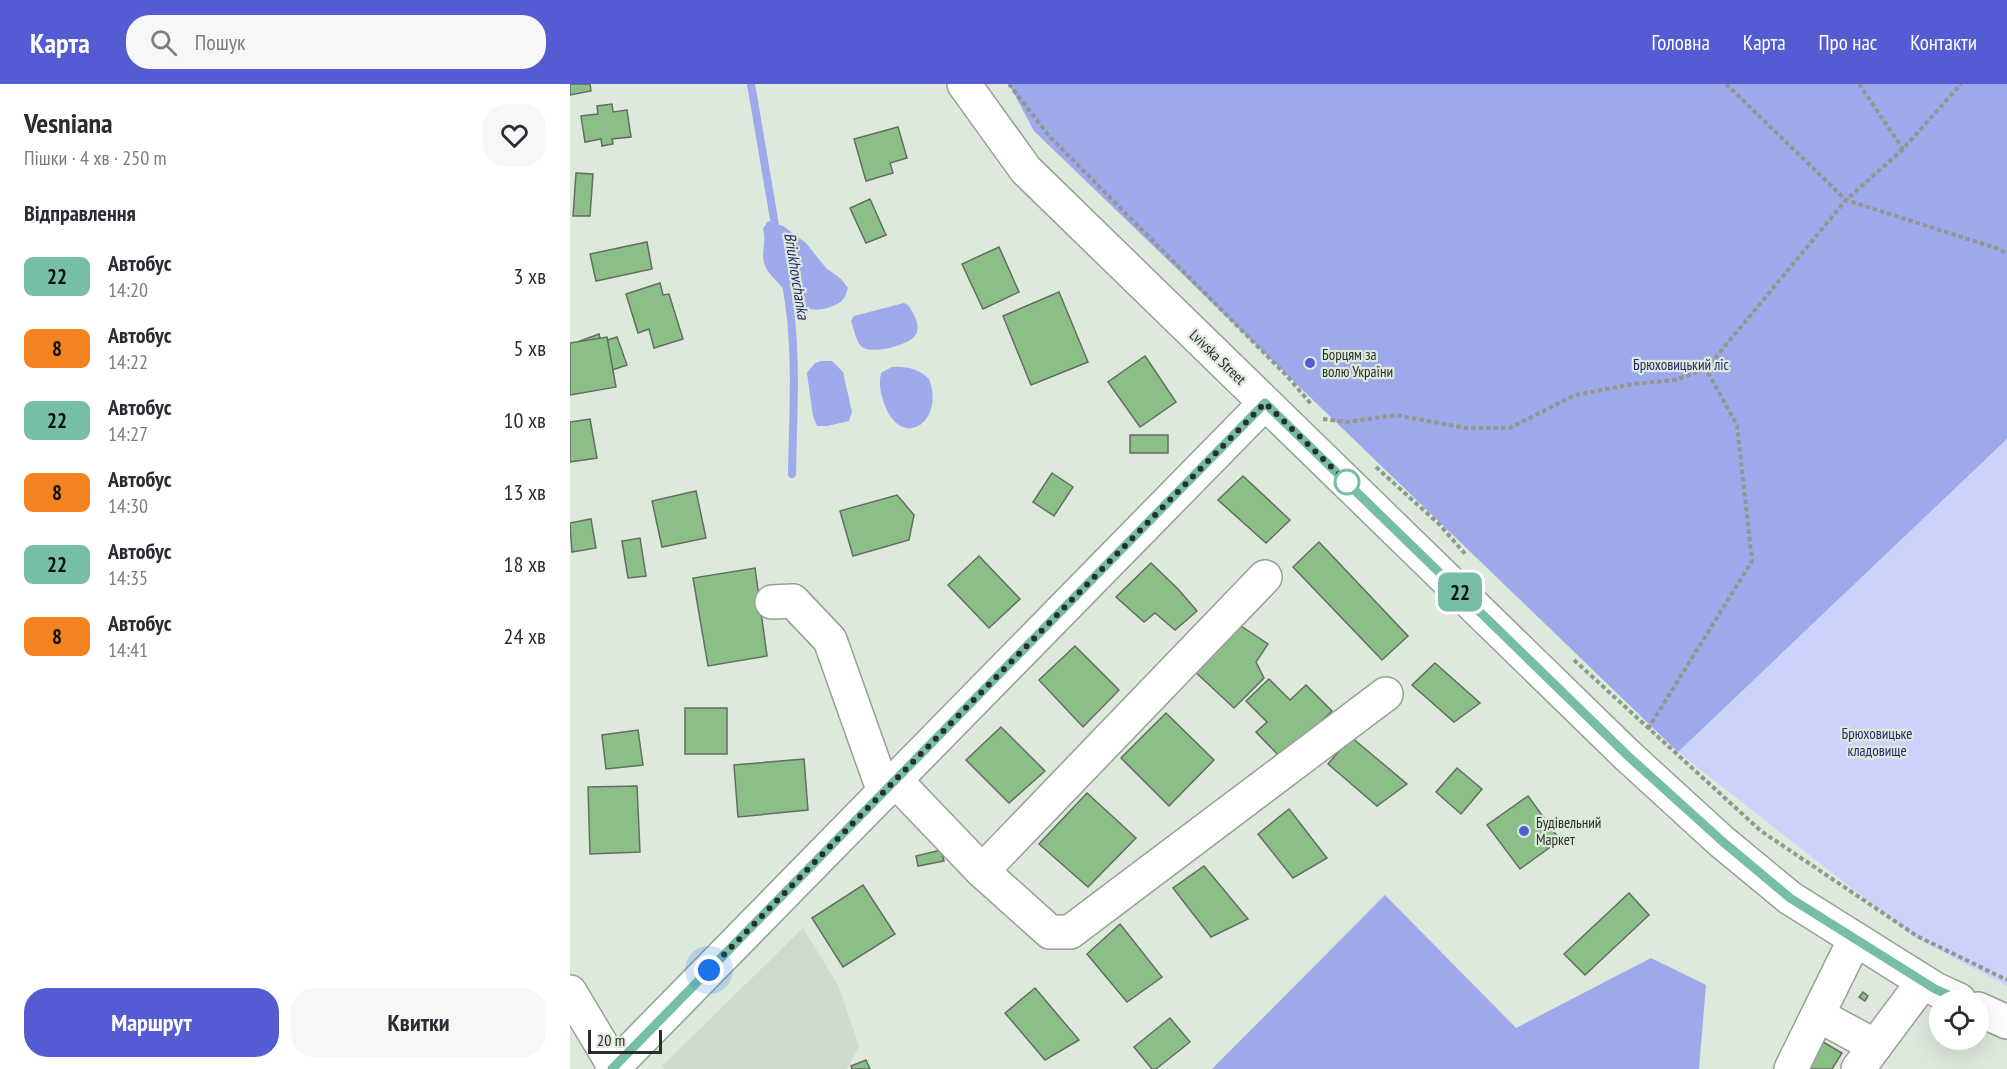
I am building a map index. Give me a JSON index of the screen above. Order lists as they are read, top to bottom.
{
  "streets": {
    "main road": ["Lvivska Street"]
  },
  "water": ["Briukhovchanka"],
  "parks": ["Брюховицький ліс", "Брюховицьке кладовище"],
  "places": ["Борцям за волю України", "Будівельний Маркет"],
  "lines": ["bus line 22"],
  "scale_bar": "20 m",
  "page": {
    "header": "Карта",
    "search": "Пошук",
    "nav": [
      "Головна",
      "Карта",
      "Про нас",
      "Контакти"
    ],
    "heading": [
      ["Vesniana", "Пішки · 4 хв · 250 m"],
      "Відправлення"
    ],
    "on_map": "22",
    "list": [
      {
        "mark": "22",
        "name": "Автобус",
        "note": "14:20",
        "value": "3 хв"
      },
      {
        "mark": "8",
        "name": "Автобус",
        "note": "14:22",
        "value": "5 хв"
      },
      {
        "mark": "22",
        "name": "Автобус",
        "note": "14:27",
        "value": "10 хв"
      },
      {
        "mark": "8",
        "name": "Автобус",
        "note": "14:30",
        "value": "13 хв"
      },
      {
        "mark": "22",
        "name": "Автобус",
        "note": "14:35",
        "value": "18 хв"
      },
      {
        "mark": "8",
        "name": "Автобус",
        "note": "14:41",
        "value": "24 хв"
      }
    ],
    "buttons": ["Маршрут", "Квитки"],
    "scale": "20 m"
  }
}
